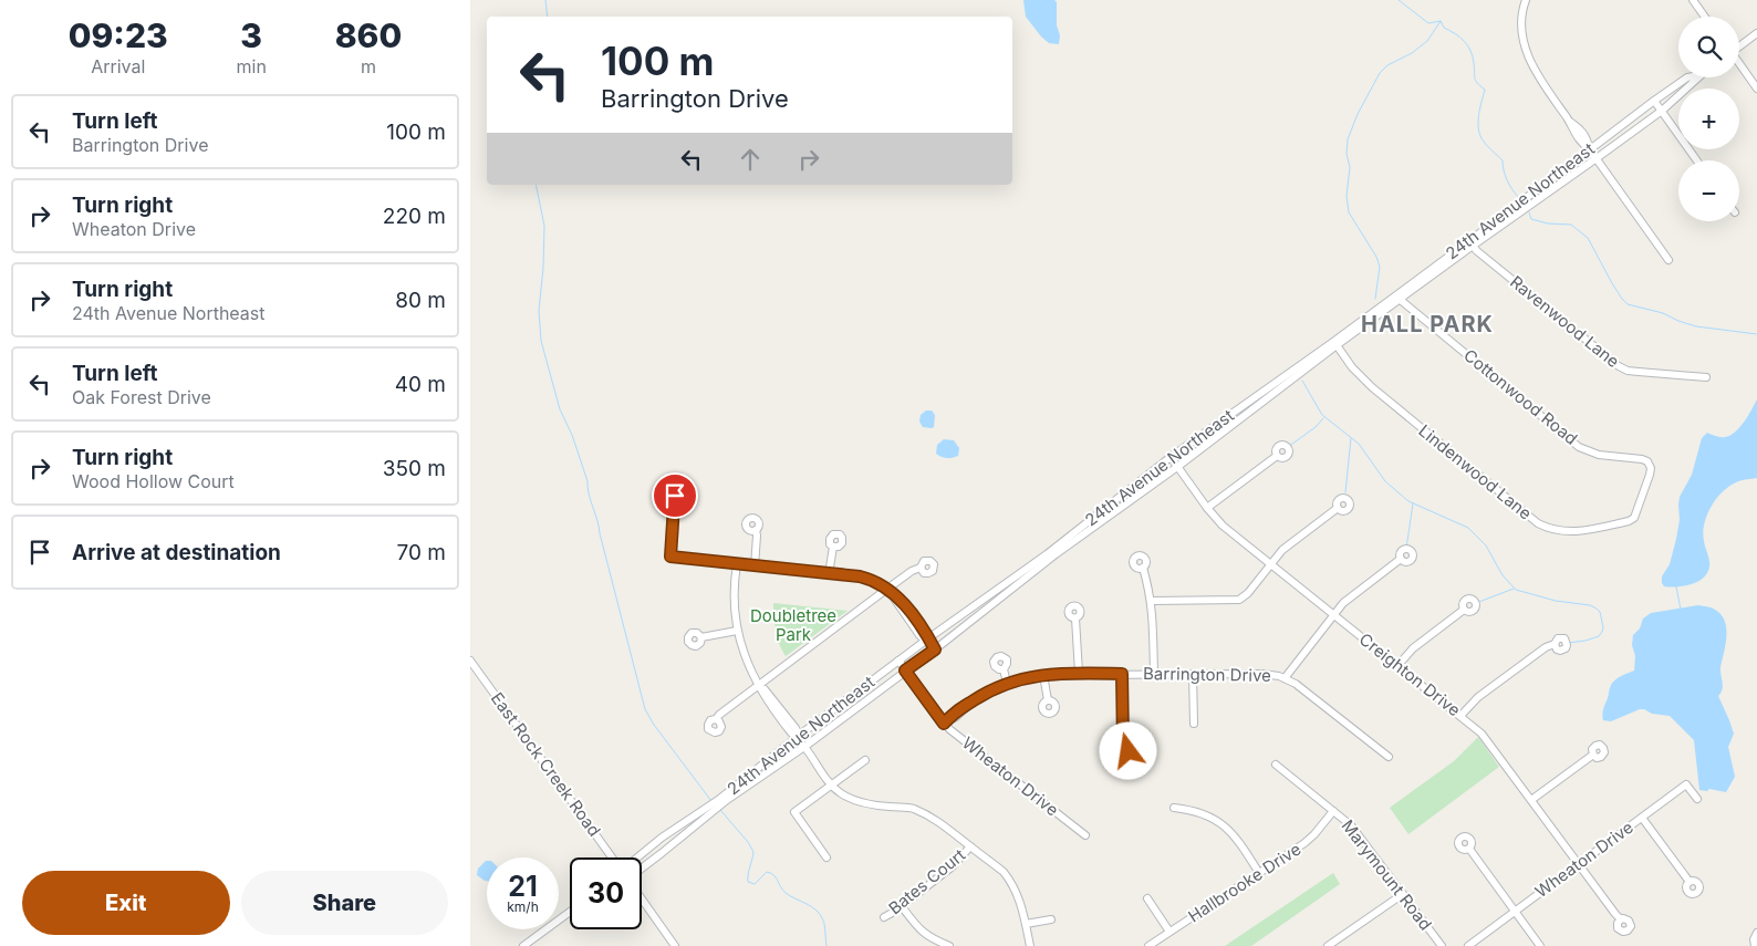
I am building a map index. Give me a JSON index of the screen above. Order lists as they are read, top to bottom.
{
  "streets": {
    "street": [
      "24th Avenue Northeast",
      "Ravenwood Lane",
      "Cottonwood Road",
      "Lindenwood Lane",
      "Barrington Drive",
      "Creighton Drive",
      "East Rock Creek Road",
      "Wheaton Drive",
      "Marymount Road",
      "Bates Court",
      "Hallbrooke Drive"
    ]
  },
  "crossings": [
    ["24th Avenue Northeast", "Ravenwood Lane"],
    ["24th Avenue Northeast", "Cottonwood Road"],
    ["24th Avenue Northeast", "Lindenwood Lane"],
    ["24th Avenue Northeast", "Creighton Drive"],
    ["24th Avenue Northeast", "Wheaton Drive"],
    ["Cottonwood Road", "Lindenwood Lane"],
    ["Barrington Drive", "Wheaton Drive"],
    ["Creighton Drive", "Wheaton Drive"],
    ["Marymount Road", "Hallbrooke Drive"]
  ],
  "districts": ["HALL PARK"],
  "parks": ["Doubletree Park"],
  "page": {
    "eta": [
      "09:23",
      "Arrival",
      "3",
      "min",
      "860",
      "m"
    ],
    "map_buttons": ["+", "−"],
    "turn": ["100 m", "Barrington Drive"],
    "list": [
      {
        "name": "Turn left",
        "note": "Barrington Drive",
        "value": "100 m"
      },
      {
        "name": "Turn right",
        "note": "Wheaton Drive",
        "value": "220 m"
      },
      {
        "name": "Turn right",
        "note": "24th Avenue Northeast",
        "value": "80 m"
      },
      {
        "name": "Turn left",
        "note": "Oak Forest Drive",
        "value": "40 m"
      },
      {
        "name": "Turn right",
        "note": "Wood Hollow Court",
        "value": "350 m"
      },
      {
        "name": "Arrive at destination",
        "value": "70 m"
      }
    ],
    "speed": "21 km/h",
    "limit": "30",
    "buttons": ["Exit", "Share"]
  }
}
